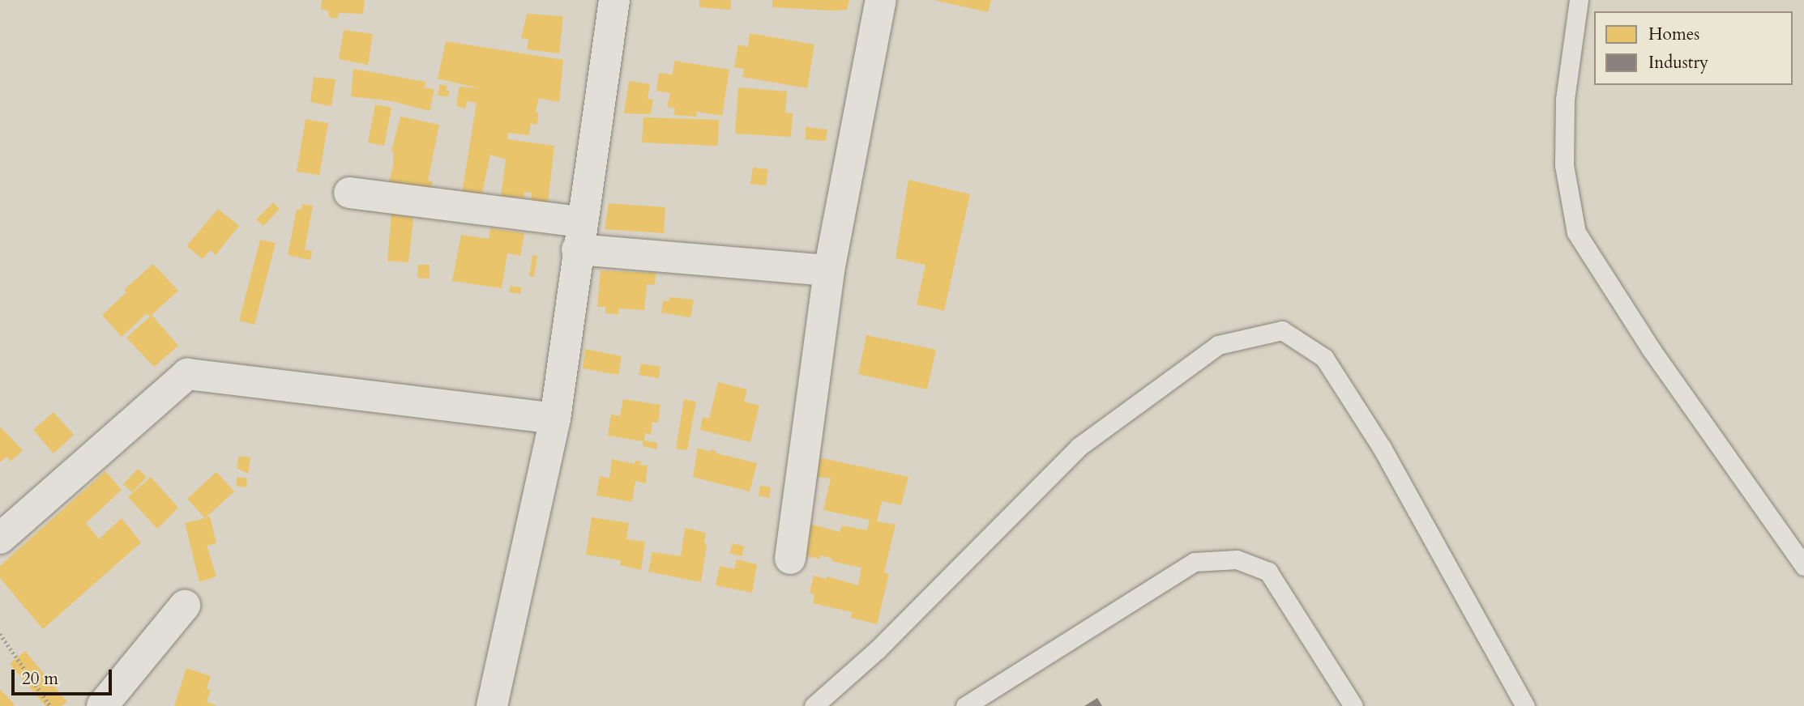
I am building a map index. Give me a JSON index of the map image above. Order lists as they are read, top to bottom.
{
  "legend": ["Homes", "Industry"],
  "scale_bar": "20 m"
}
